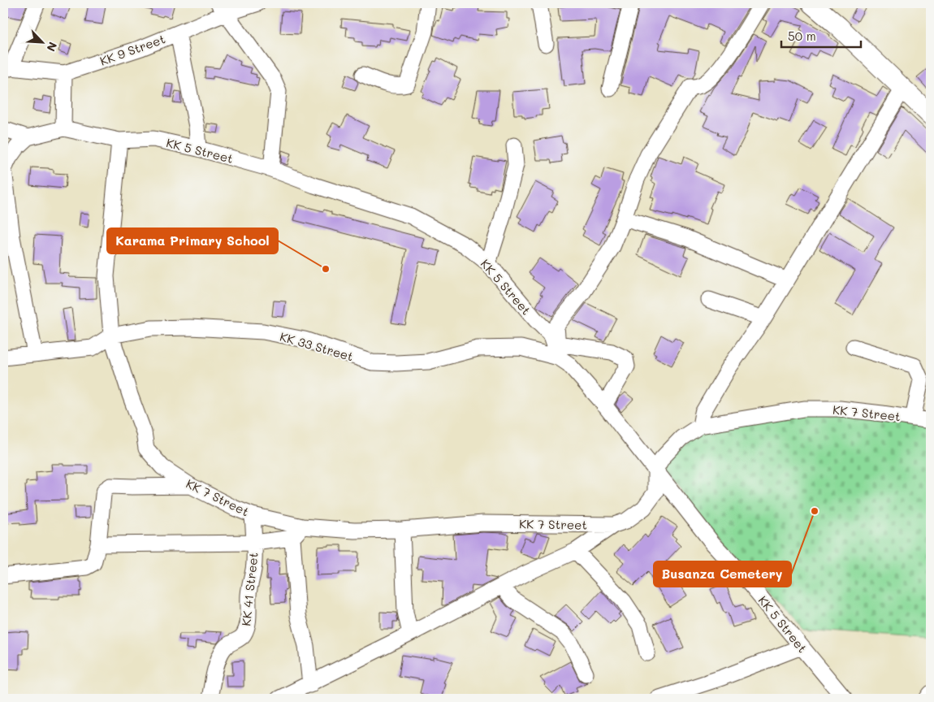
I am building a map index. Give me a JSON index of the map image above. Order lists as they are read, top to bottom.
{
  "streets": {
    "street": [
      "KK 9 Street",
      "KK 5 Street",
      "KK 33 Street",
      "KK 7 Street",
      "KK 41 Street"
    ]
  },
  "crossings": [
    ["KK 5 Street", "KK 33 Street"],
    ["KK 5 Street", "KK 7 Street"],
    ["KK 33 Street", "KK 7 Street"],
    ["KK 7 Street", "KK 41 Street"]
  ],
  "places": ["Karama Primary School", "Busanza Cemetery"],
  "scale_bar": "50 m",
  "north": "bottom right"
}
